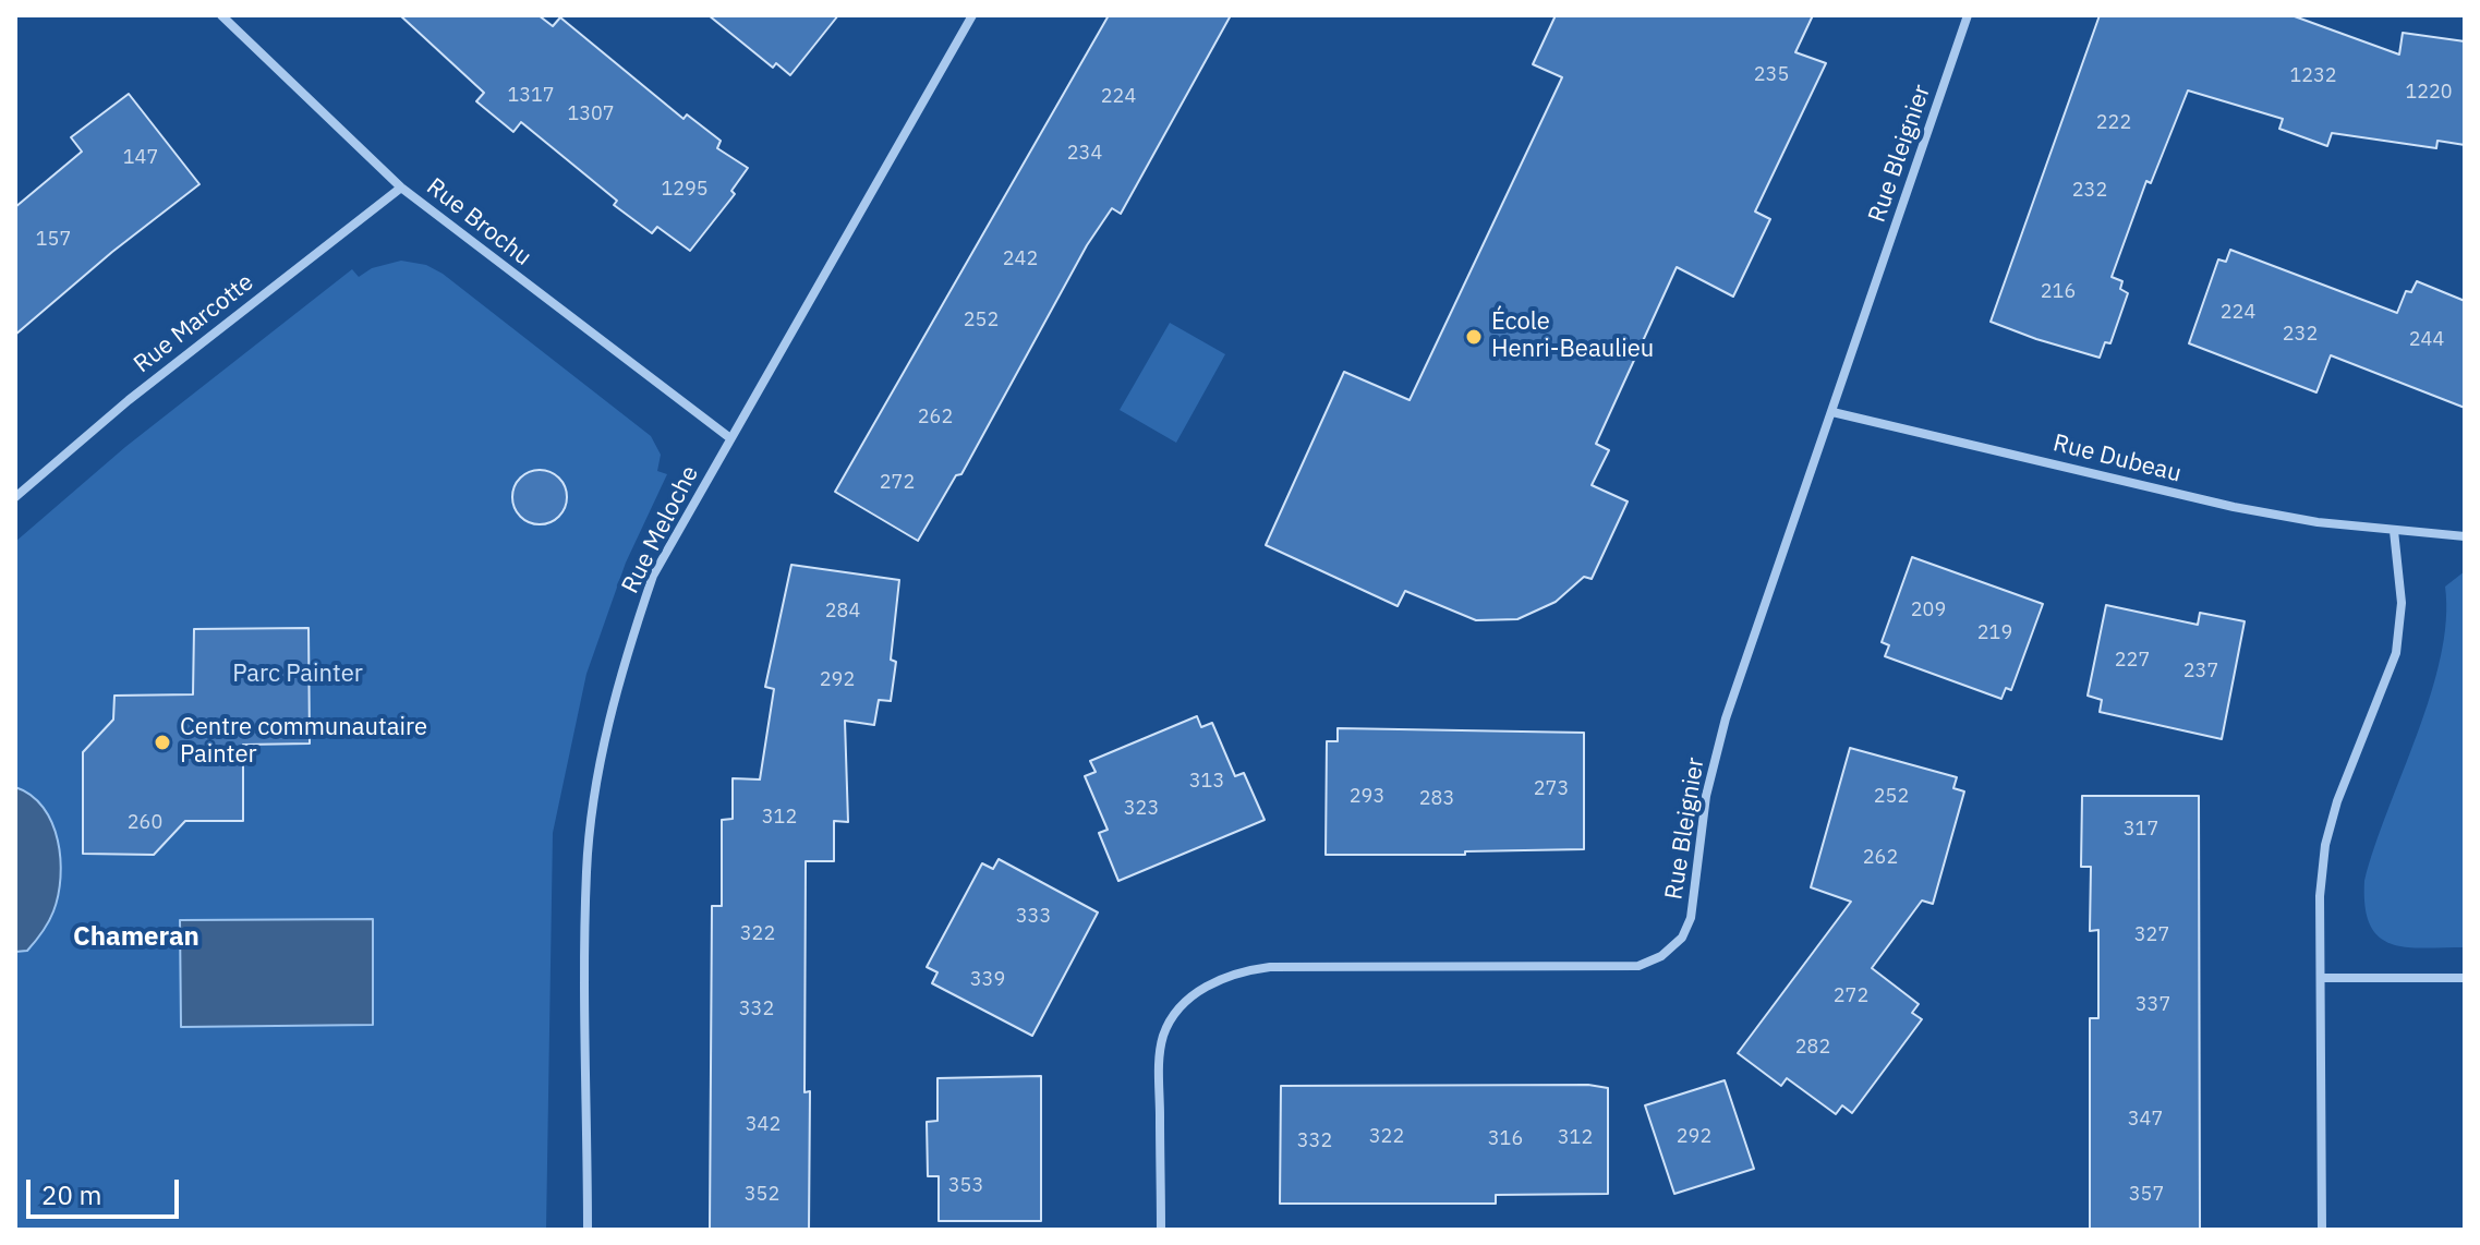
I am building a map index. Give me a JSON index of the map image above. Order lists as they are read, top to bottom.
{
  "streets": {
    "street": [
      "Rue Bleignier",
      "Rue Brochu",
      "Rue Marcotte",
      "Rue Dubeau",
      "Rue Meloche"
    ]
  },
  "crossings": [
    ["Rue Bleignier", "Rue Dubeau"],
    ["Rue Brochu", "Rue Marcotte"],
    ["Rue Brochu", "Rue Meloche"]
  ],
  "districts": ["Chameran"],
  "parks": ["Parc Painter"],
  "places": ["École Henri-Beaulieu", "Centre communautaire Painter"],
  "house_numbers": [
    "235",
    "1232",
    "1220",
    "1317",
    "224",
    "1307",
    "222",
    "234",
    "147",
    "1295",
    "232",
    "157",
    "242",
    "216",
    "224",
    "252",
    "232",
    "244",
    "262",
    "272",
    "209",
    "284",
    "219",
    "227",
    "237",
    "292",
    "313",
    "273",
    "293",
    "252",
    "283",
    "323",
    "312",
    "260",
    "317",
    "262",
    "333",
    "322",
    "327",
    "339",
    "272",
    "337",
    "332",
    "282",
    "347",
    "342",
    "322",
    "292",
    "312",
    "316",
    "332",
    "353",
    "352",
    "357"
  ],
  "scale_bar": "20 m"
}
